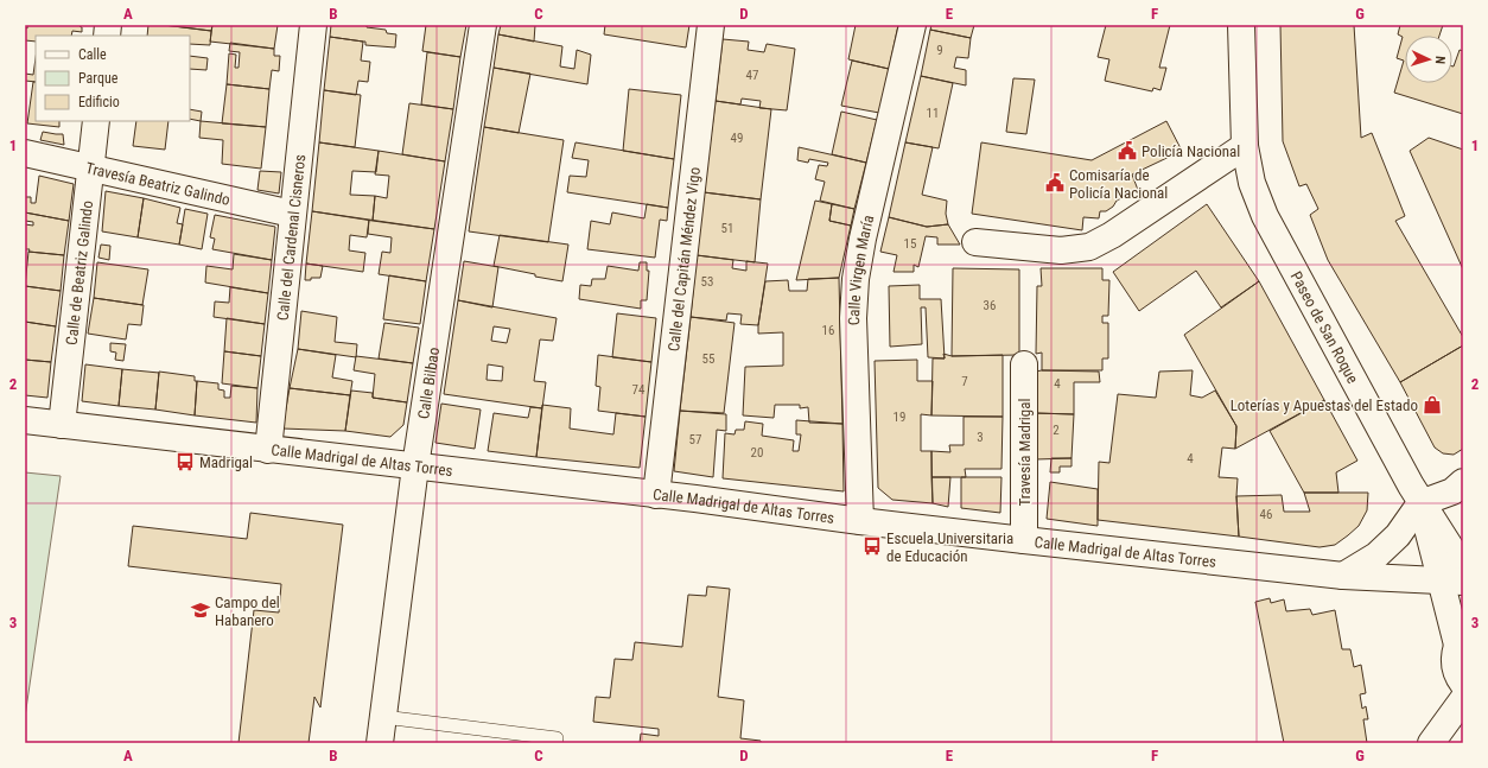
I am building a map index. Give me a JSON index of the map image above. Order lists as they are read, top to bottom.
{
  "streets": {
    "street": [
      "Travesía Beatriz Galindo",
      "Calle del Cardenal Cisneros",
      "Calle del Capitán Méndez Vigo",
      "Calle Virgen María",
      "Calle de Beatriz Galindo",
      "Paseo de San Roque",
      "Calle Bilbao",
      "Travesía Madrigal",
      "Calle Madrigal de Altas Torres"
    ]
  },
  "crossings": [
    ["Travesía Beatriz Galindo", "Calle del Cardenal Cisneros"],
    ["Travesía Beatriz Galindo", "Calle de Beatriz Galindo"],
    ["Calle del Cardenal Cisneros", "Calle Madrigal de Altas Torres"],
    ["Calle del Capitán Méndez Vigo", "Calle Madrigal de Altas Torres"],
    ["Calle Virgen María", "Calle Madrigal de Altas Torres"],
    ["Calle de Beatriz Galindo", "Calle Madrigal de Altas Torres"],
    ["Paseo de San Roque", "Calle Madrigal de Altas Torres"],
    ["Calle Bilbao", "Calle Madrigal de Altas Torres"],
    ["Travesía Madrigal", "Calle Madrigal de Altas Torres"]
  ],
  "places": {
    "public building": ["Policía Nacional", "Comisaría de Policía Nacional"],
    "shop": ["Loterías y Apuestas del Estado"],
    "bus stop": ["Madrigal", "Escuela Universitaria de Educación"],
    "school or university": ["Campo del Habanero"]
  },
  "house_numbers": [
    "9",
    "47",
    "11",
    "49",
    "51",
    "15",
    "53",
    "36",
    "16",
    "55",
    "7",
    "4",
    "74",
    "19",
    "2",
    "3",
    "57",
    "20",
    "4",
    "46"
  ],
  "legend": ["Calle", "Parque", "Edificio"],
  "north": "right",
  "grid": {
    "columns": [
      "A",
      "B",
      "C",
      "D",
      "E",
      "F",
      "G"
    ],
    "rows": ["1", "2", "3"]
  }
}
